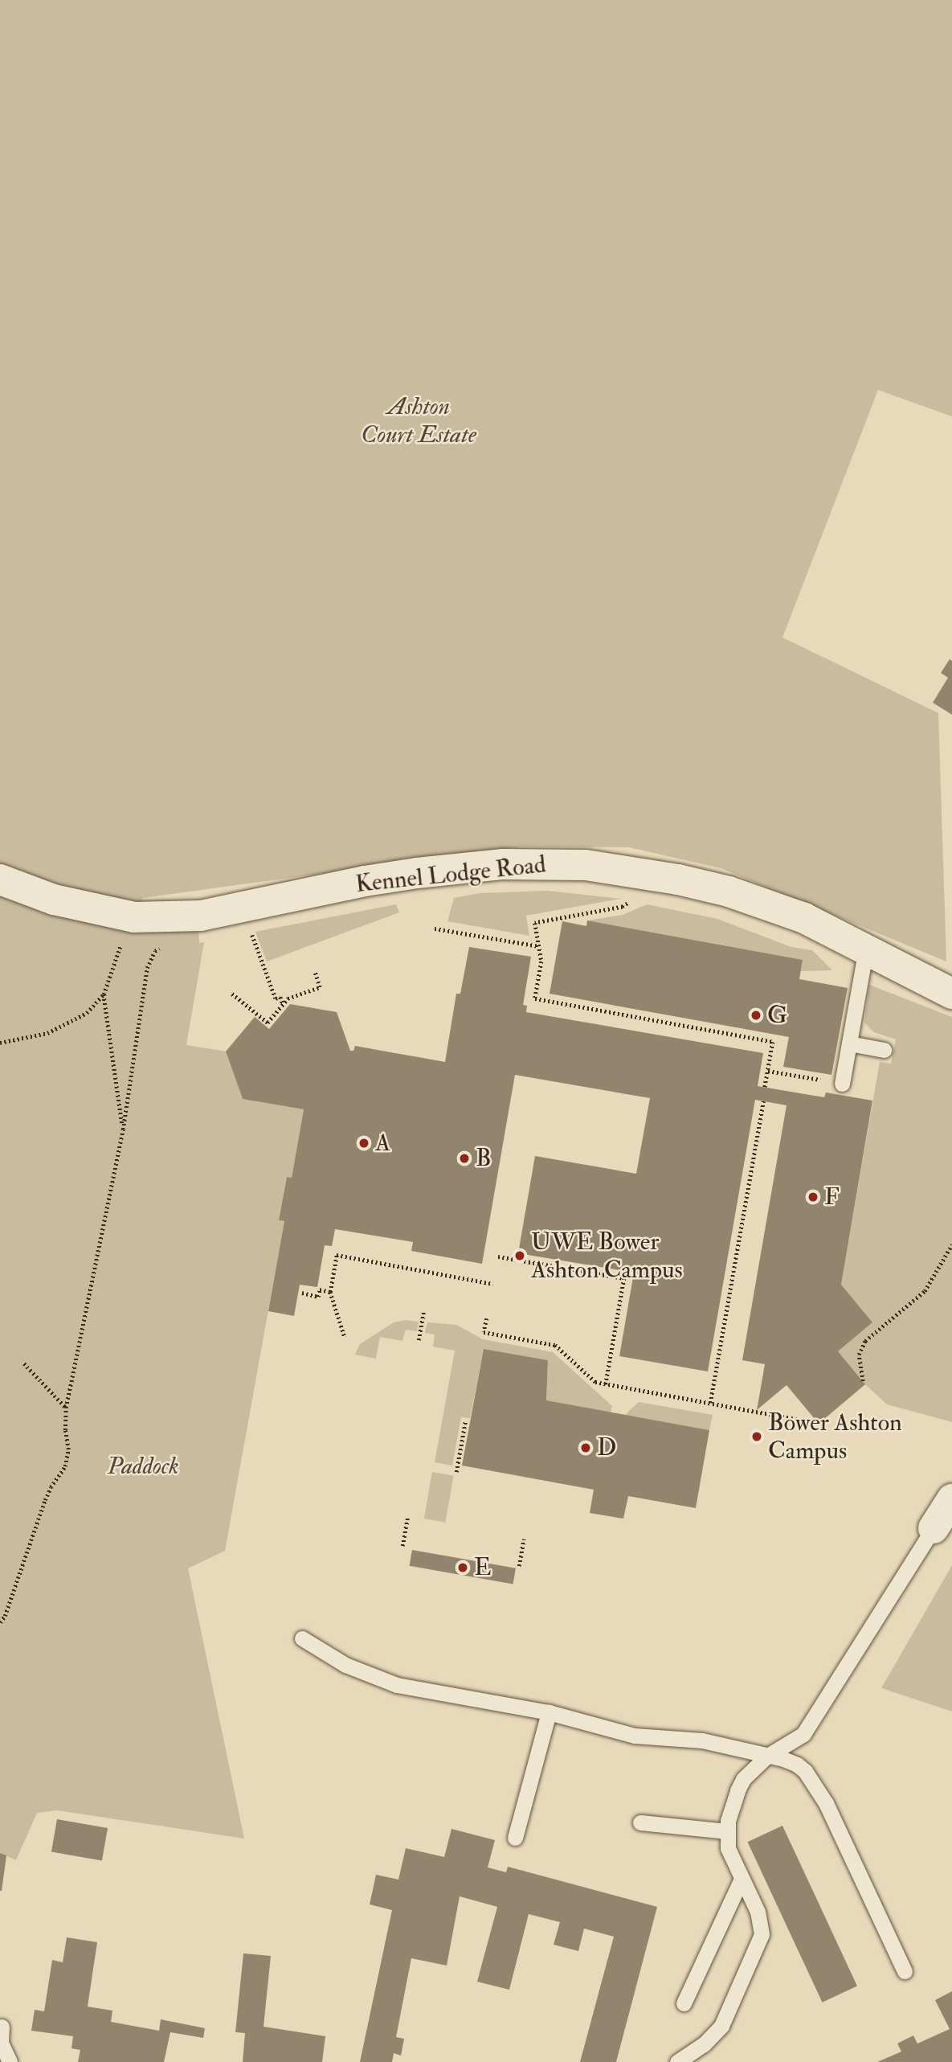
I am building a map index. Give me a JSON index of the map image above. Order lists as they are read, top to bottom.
{
  "streets": {
    "street": ["Kennel Lodge Road"]
  },
  "parks": ["Ashton Court Estate", "Paddock"],
  "places": [
    "G",
    "A",
    "B",
    "F",
    "UWE Bower Ashton Campus",
    "Bower Ashton Campus",
    "D",
    "E"
  ]
}
